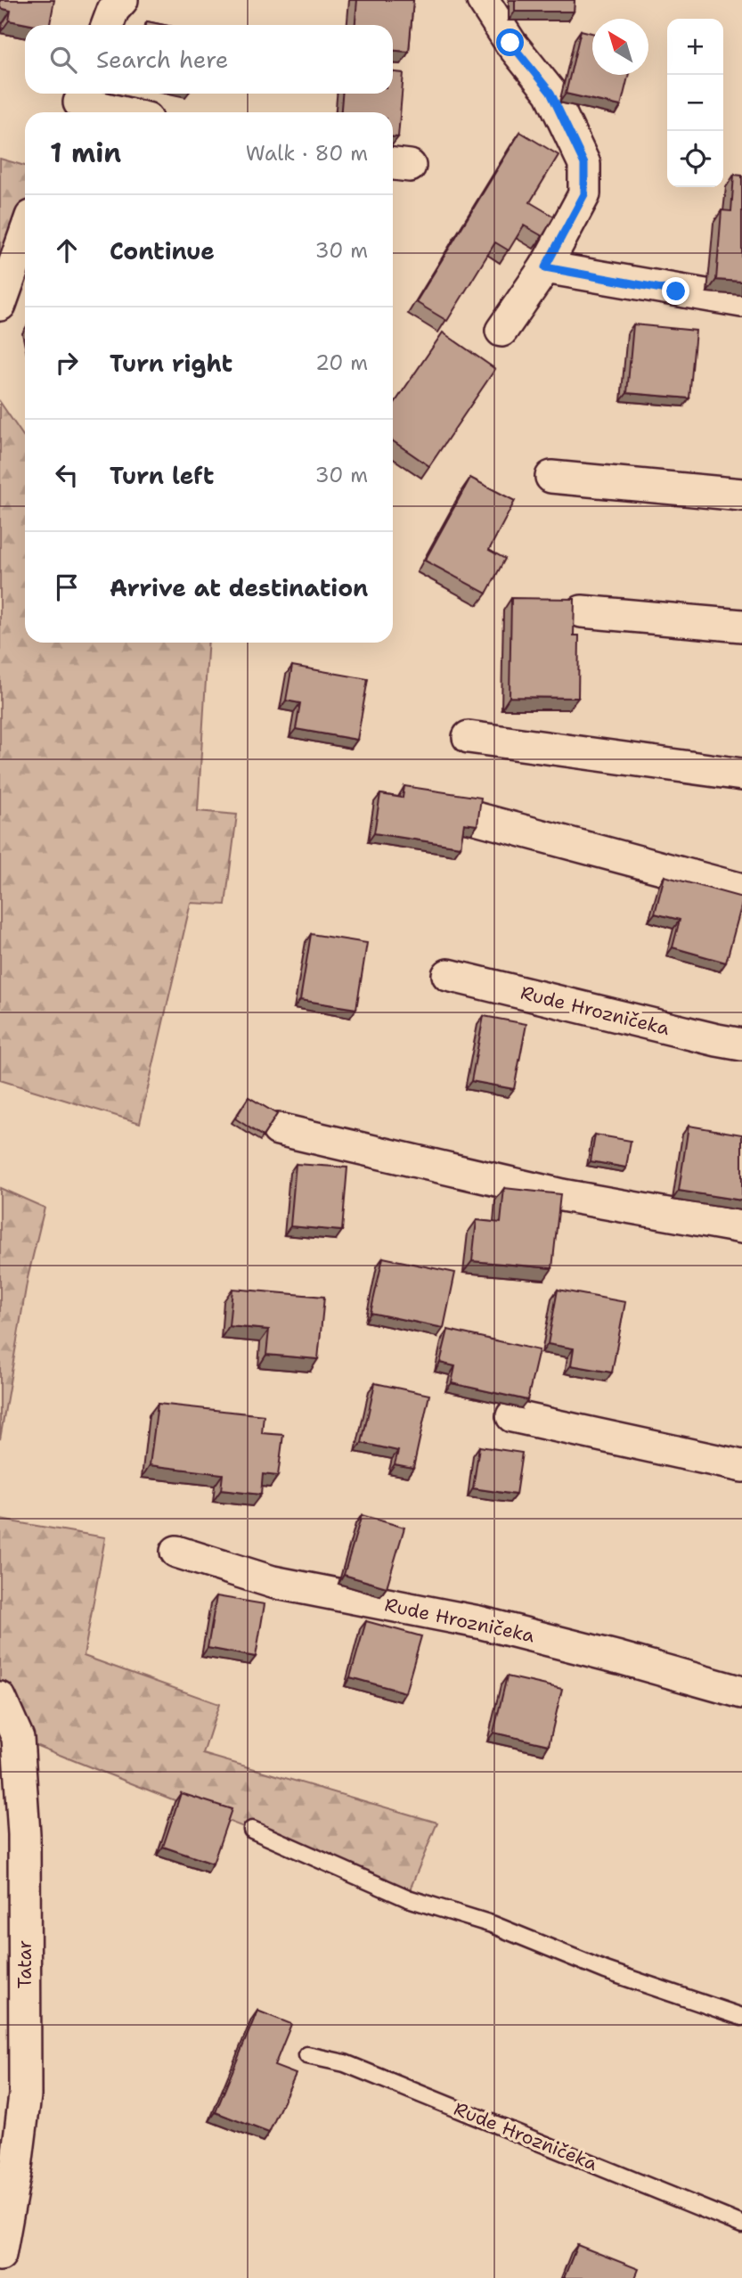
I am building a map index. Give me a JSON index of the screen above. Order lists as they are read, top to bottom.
{
  "streets": {
    "street": ["Rude Hrozničeka", "Tatar"]
  },
  "north": "top left",
  "page": {
    "map_buttons": ["+", "−"],
    "search": "Search here",
    "heading": ["1 min", "Walk · 80 m"],
    "list": [
      ["Continue", "30 m"],
      ["Turn right", "20 m"],
      ["Turn left", "30 m"],
      "Arrive at destination"
    ]
  }
}
